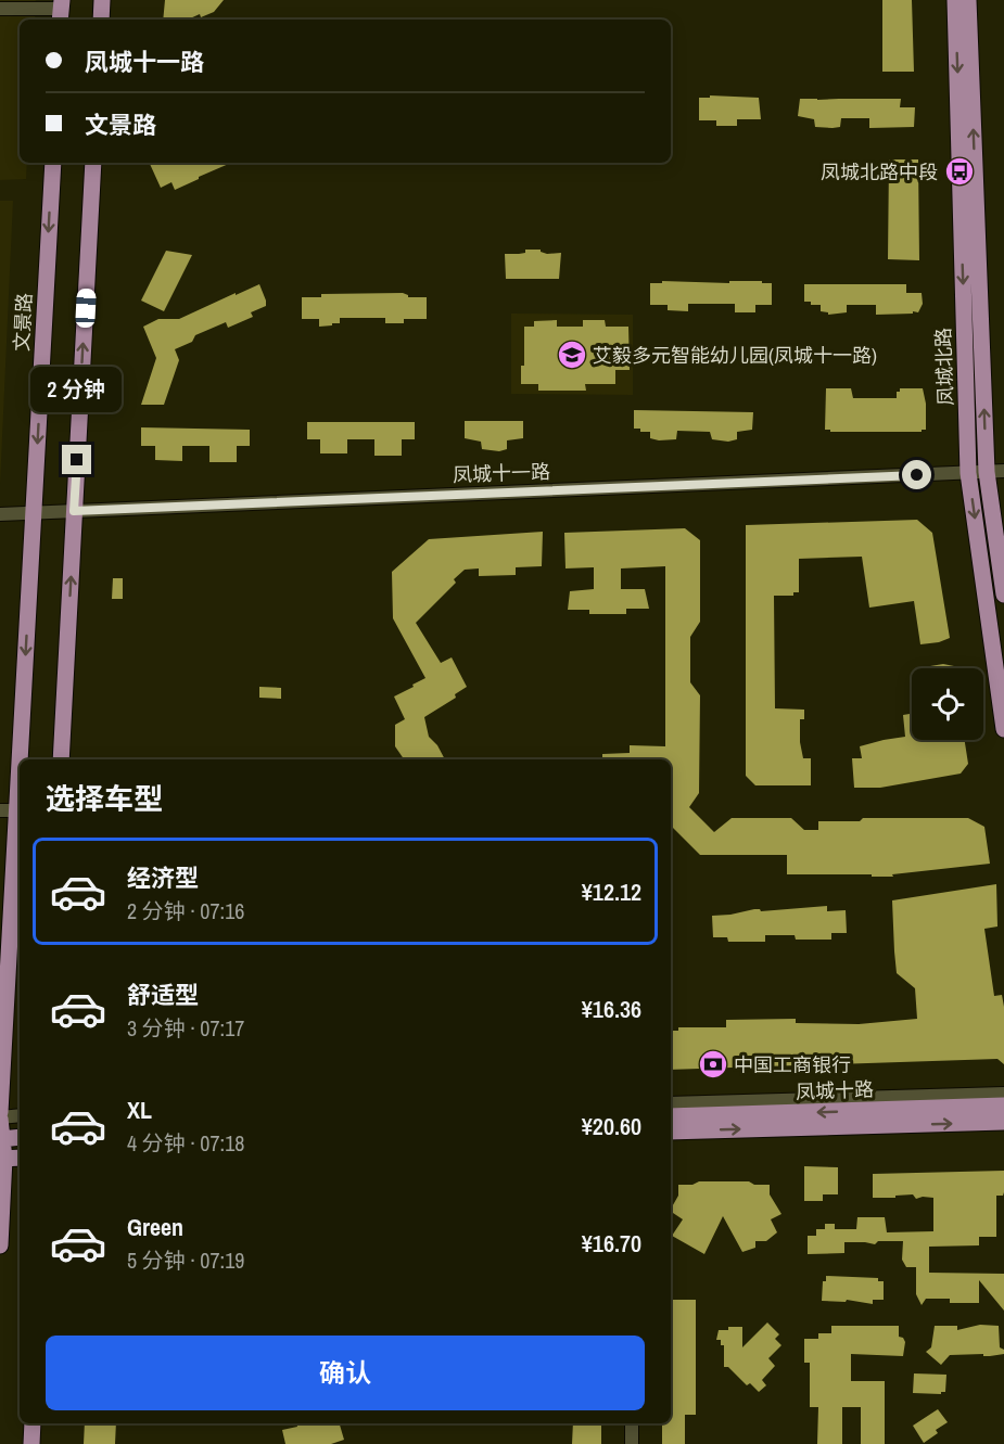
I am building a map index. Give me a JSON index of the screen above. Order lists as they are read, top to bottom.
{
  "streets": {
    "main road": ["文景路", "凤城北路", "凤城十路"],
    "street": ["凤城十一路"]
  },
  "crossings": [
    ["文景路", "凤城十一路"],
    ["凤城北路", "凤城十一路"]
  ],
  "places": {
    "bus stop": ["凤城北路中段"],
    "school or university": ["艾毅多元智能幼儿园(凤城十一路)"],
    "bank": ["中国工商银行"]
  },
  "page": {
    "banner": ["凤城十一路", "文景路"],
    "bubble": "2 分钟",
    "heading": "选择车型",
    "list": [
      {
        "name": "经济型",
        "note": "2 分钟 · 07:16",
        "value": "¥12.12"
      },
      {
        "name": "舒适型",
        "note": "3 分钟 · 07:17",
        "value": "¥16.36"
      },
      {
        "name": "XL",
        "note": "4 分钟 · 07:18",
        "value": "¥20.60"
      },
      {
        "name": "Green",
        "note": "5 分钟 · 07:19",
        "value": "¥16.70"
      }
    ],
    "buttons": "确认"
  }
}
